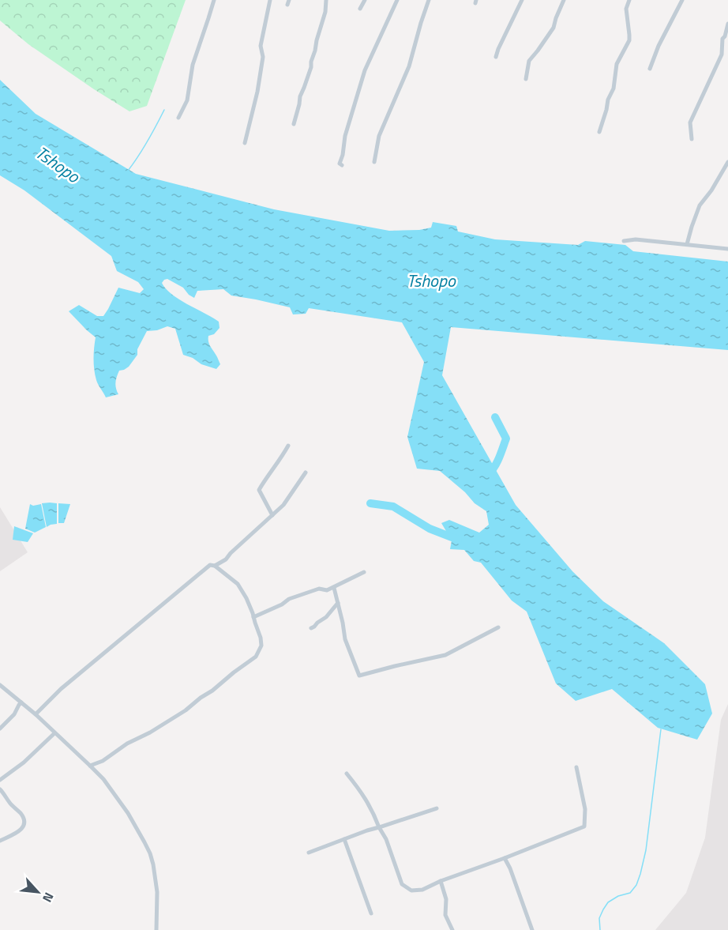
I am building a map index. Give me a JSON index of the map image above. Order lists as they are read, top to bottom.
{
  "water": ["Tshopo"],
  "north": "bottom right"
}
